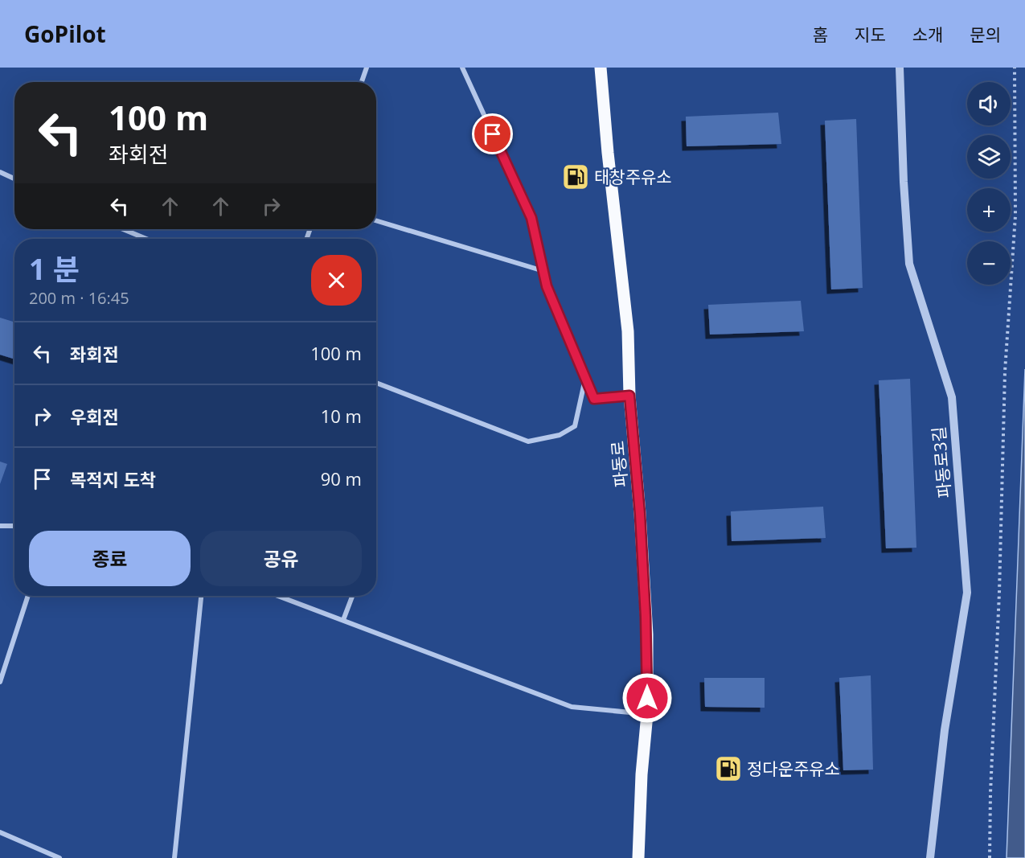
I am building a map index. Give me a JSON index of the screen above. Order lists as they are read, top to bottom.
{
  "streets": {
    "main road": ["파동로"],
    "street": ["파동로3길"]
  },
  "places": {
    "fuel station": ["태창주유소", "정다운주유소"]
  },
  "page": {
    "header": "GoPilot",
    "nav": [
      "홈",
      "지도",
      "소개",
      "문의"
    ],
    "map_buttons": ["+", "−"],
    "turn": ["100 m", "좌회전"],
    "heading": ["1 분", "200 m · 16:45"],
    "list": [
      {
        "name": "좌회전",
        "value": "100 m"
      },
      {
        "name": "우회전",
        "value": "10 m"
      },
      {
        "name": "목적지 도착",
        "value": "90 m"
      }
    ],
    "buttons": ["종료", "공유"]
  }
}
